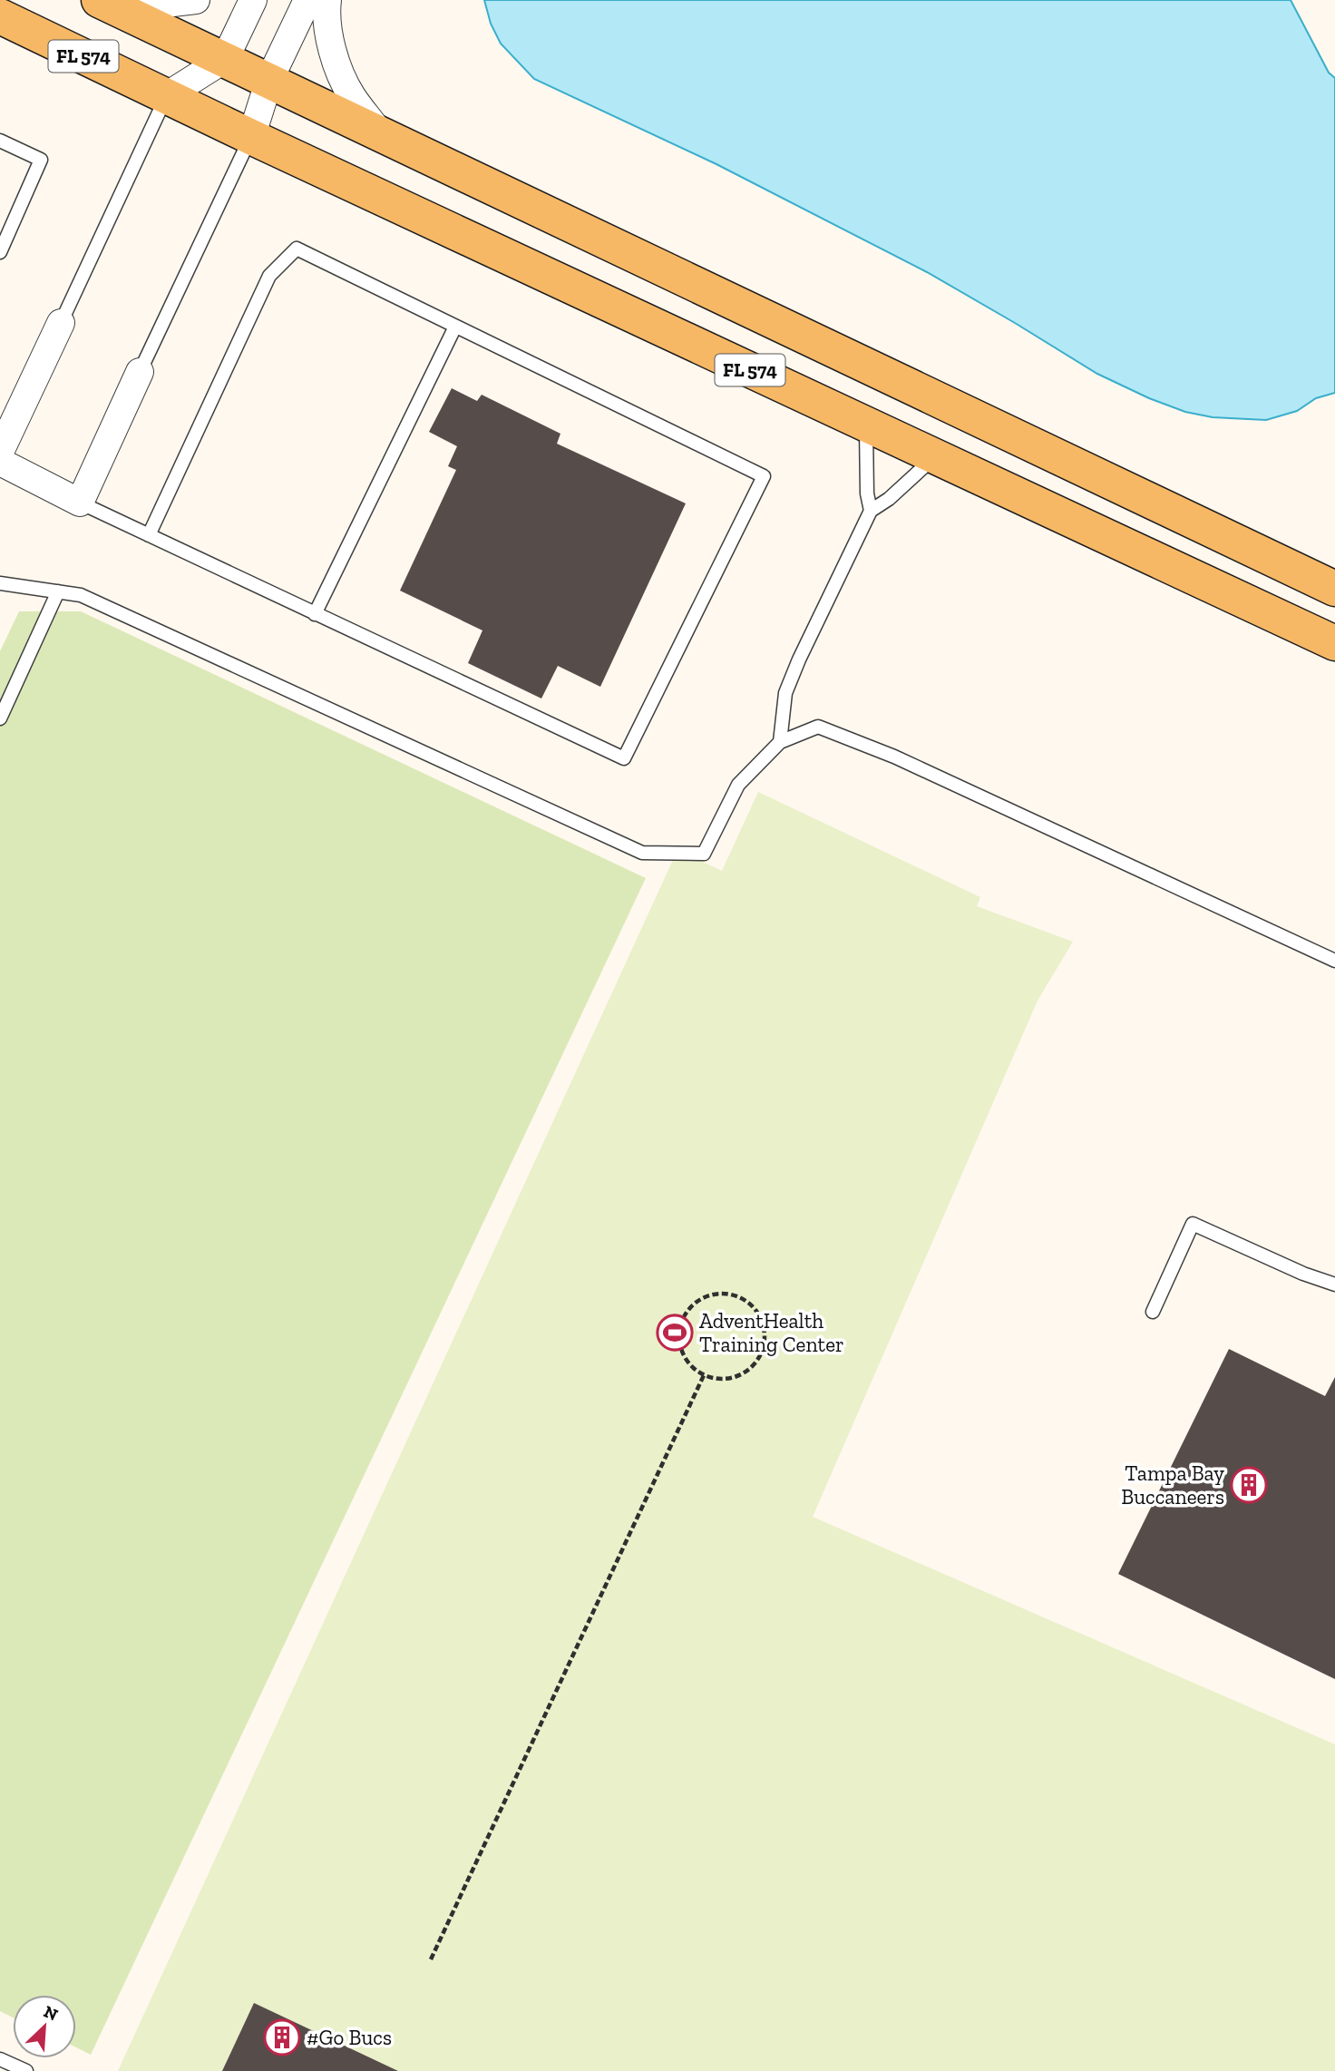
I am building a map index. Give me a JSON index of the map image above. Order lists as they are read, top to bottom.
{
  "streets": {
    "main road": ["FL 574"]
  },
  "places": {
    "sports": ["AdventHealth Training Center"],
    "building": ["Tampa Bay Buccaneers", "#Go Bucs"]
  },
  "north": "top right"
}
